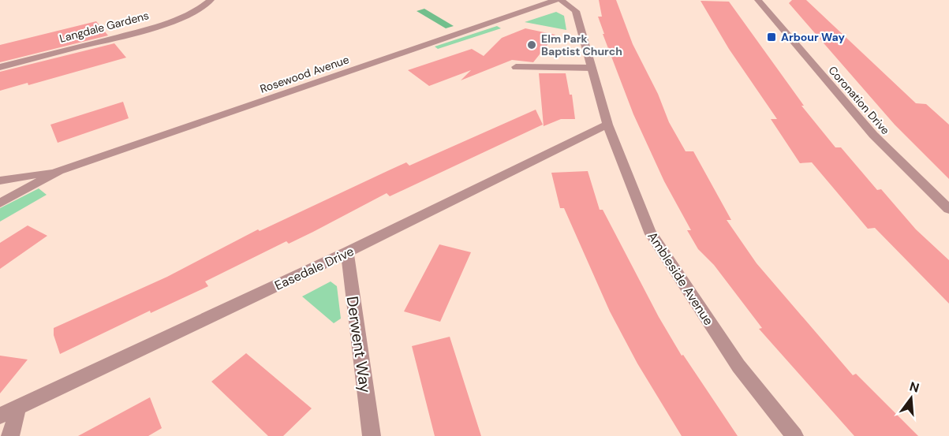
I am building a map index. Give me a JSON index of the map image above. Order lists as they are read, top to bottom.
{
  "streets": {
    "street": [
      "Langdale Gardens",
      "Rosewood Avenue",
      "Coronation Drive",
      "Easedale Drive",
      "Ambleside Avenue",
      "Derwent Way"
    ]
  },
  "crossings": [
    ["Easedale Drive", "Ambleside Avenue"],
    ["Easedale Drive", "Derwent Way"]
  ],
  "places": {
    "transit": ["Arbour Way"],
    "other": ["Elm Park Baptist Church"]
  },
  "north": "top"
}
